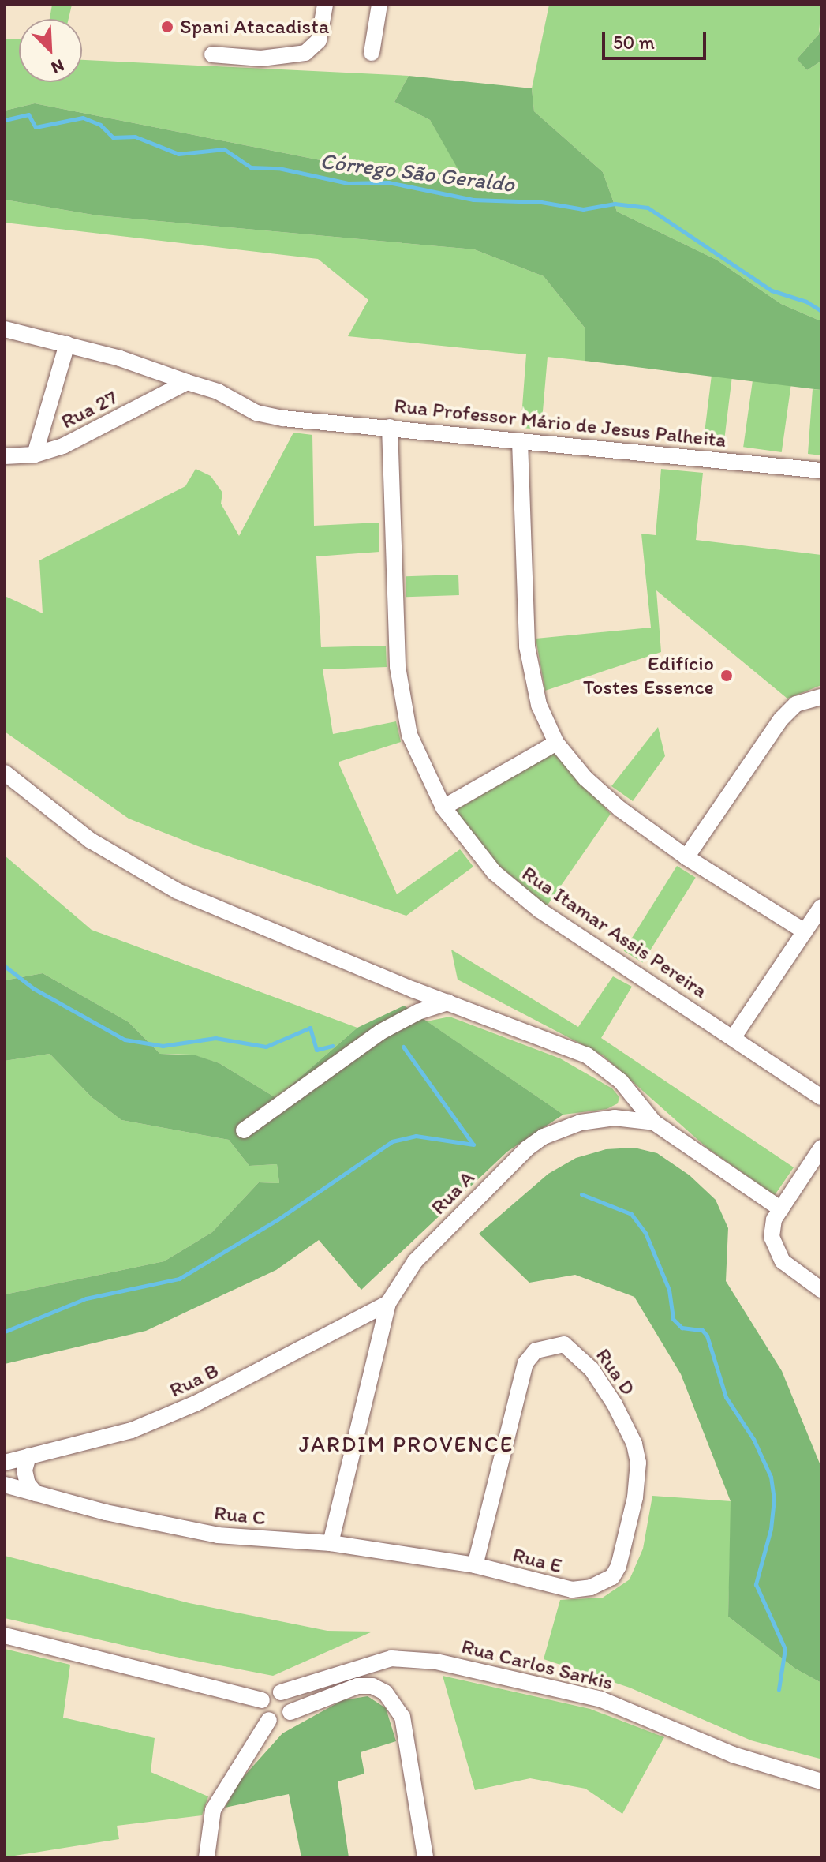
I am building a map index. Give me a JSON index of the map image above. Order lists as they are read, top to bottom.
{
  "streets": {
    "street": [
      "Rua 27",
      "Rua Professor Mário de Jesus Palheita",
      "Rua Itamar Assis Pereira",
      "Rua A",
      "Rua D",
      "Rua B",
      "Rua C",
      "Rua E",
      "Rua Carlos Sarkis"
    ]
  },
  "crossings": [
    ["Rua 27", "Rua Professor Mário de Jesus Palheita"],
    ["Rua Professor Mário de Jesus Palheita", "Rua Itamar Assis Pereira"],
    ["Rua A", "Rua B"],
    ["Rua A", "Rua C"],
    ["Rua D", "Rua C"],
    ["Rua D", "Rua E"],
    ["Rua C", "Rua E"]
  ],
  "districts": ["JARDIM PROVENCE"],
  "water": ["Córrego São Geraldo"],
  "places": ["Spani Atacadista", "Edifício Tostes Essence"],
  "scale_bar": "50 m",
  "north": "bottom right"
}
